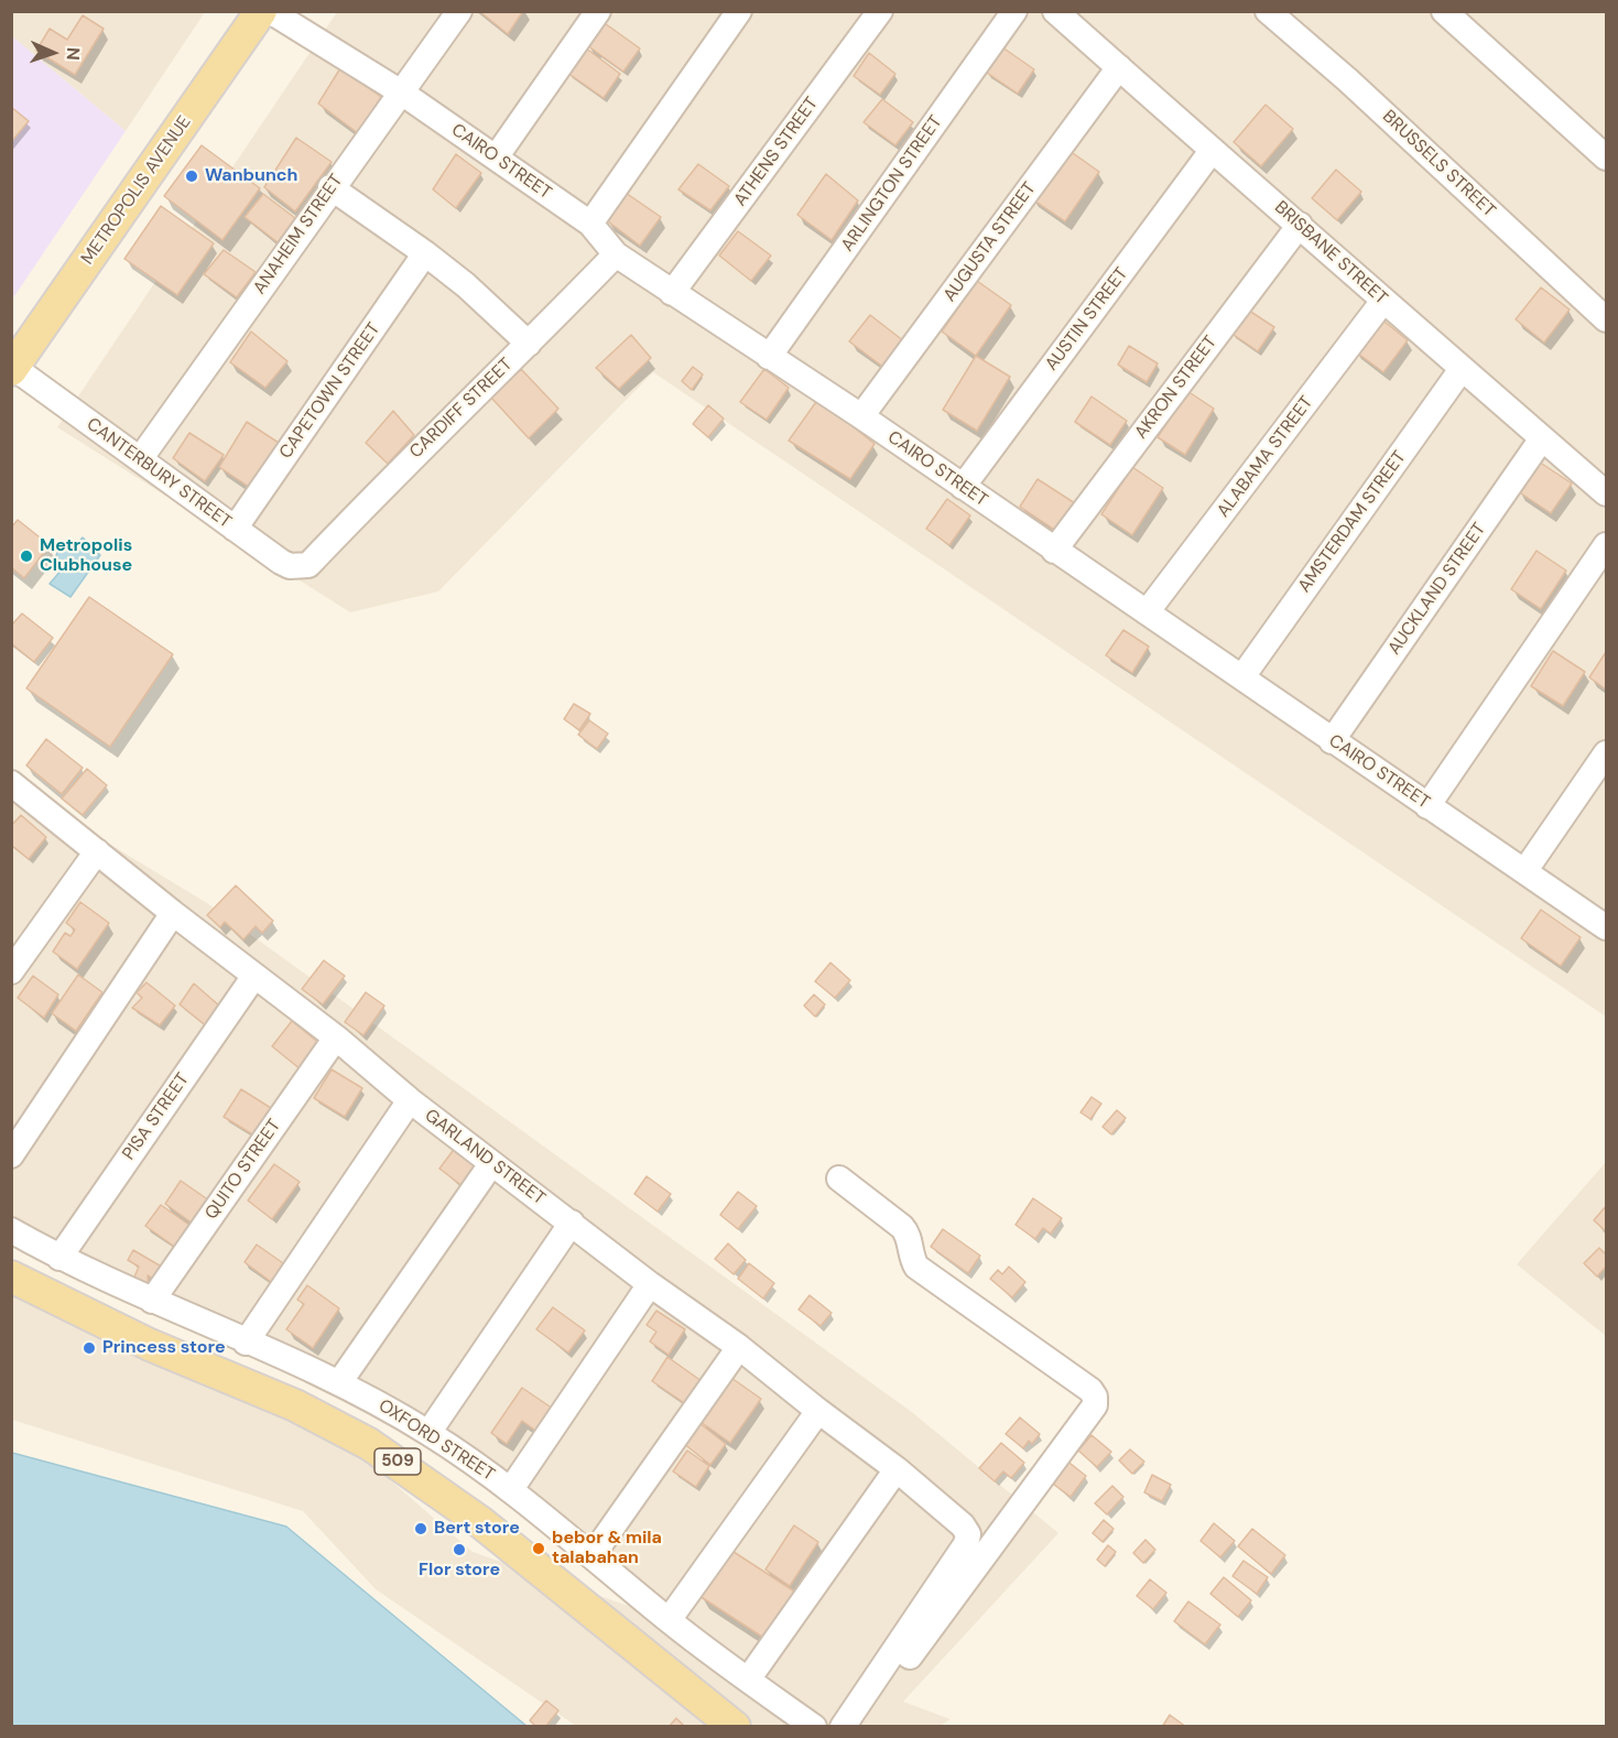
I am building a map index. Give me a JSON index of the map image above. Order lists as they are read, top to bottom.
{
  "streets": {
    "main road": ["METROPOLIS AVENUE", "509"],
    "street": [
      "ATHENS STREET",
      "CAIRO STREET",
      "BRUSSELS STREET",
      "ARLINGTON STREET",
      "ANAHEIM STREET",
      "AUGUSTA STREET",
      "BRISBANE STREET",
      "AUSTIN STREET",
      "AKRON STREET",
      "CAPETOWN STREET",
      "CARDIFF STREET",
      "ALABAMA STREET",
      "CANTERBURY STREET",
      "AMSTERDAM STREET",
      "AUCKLAND STREET",
      "PISA STREET",
      "GARLAND STREET",
      "QUITO STREET",
      "OXFORD STREET"
    ]
  },
  "crossings": [
    ["ATHENS STREET", "CAIRO STREET"],
    ["CAIRO STREET", "ARLINGTON STREET"],
    ["CAIRO STREET", "ANAHEIM STREET"],
    ["CAIRO STREET", "AUGUSTA STREET"],
    ["CAIRO STREET", "AUSTIN STREET"],
    ["CAIRO STREET", "AKRON STREET"],
    ["CAIRO STREET", "CARDIFF STREET"],
    ["CAIRO STREET", "ALABAMA STREET"],
    ["CAIRO STREET", "AMSTERDAM STREET"],
    ["CAIRO STREET", "AUCKLAND STREET"],
    ["METROPOLIS AVENUE", "CANTERBURY STREET"],
    ["ANAHEIM STREET", "CANTERBURY STREET"],
    ["AUGUSTA STREET", "BRISBANE STREET"],
    ["BRISBANE STREET", "AUSTIN STREET"],
    ["BRISBANE STREET", "AKRON STREET"],
    ["BRISBANE STREET", "ALABAMA STREET"],
    ["BRISBANE STREET", "AMSTERDAM STREET"],
    ["BRISBANE STREET", "AUCKLAND STREET"],
    ["CAPETOWN STREET", "CANTERBURY STREET"],
    ["CARDIFF STREET", "CANTERBURY STREET"],
    ["PISA STREET", "GARLAND STREET"],
    ["PISA STREET", "OXFORD STREET"],
    ["GARLAND STREET", "QUITO STREET"],
    ["QUITO STREET", "OXFORD STREET"]
  ],
  "places": [
    "Wanbunch",
    "Metropolis Clubhouse",
    "Princess store",
    "Bert store",
    "bebor & mila talabahan",
    "Flor store"
  ],
  "north": "right"
}
